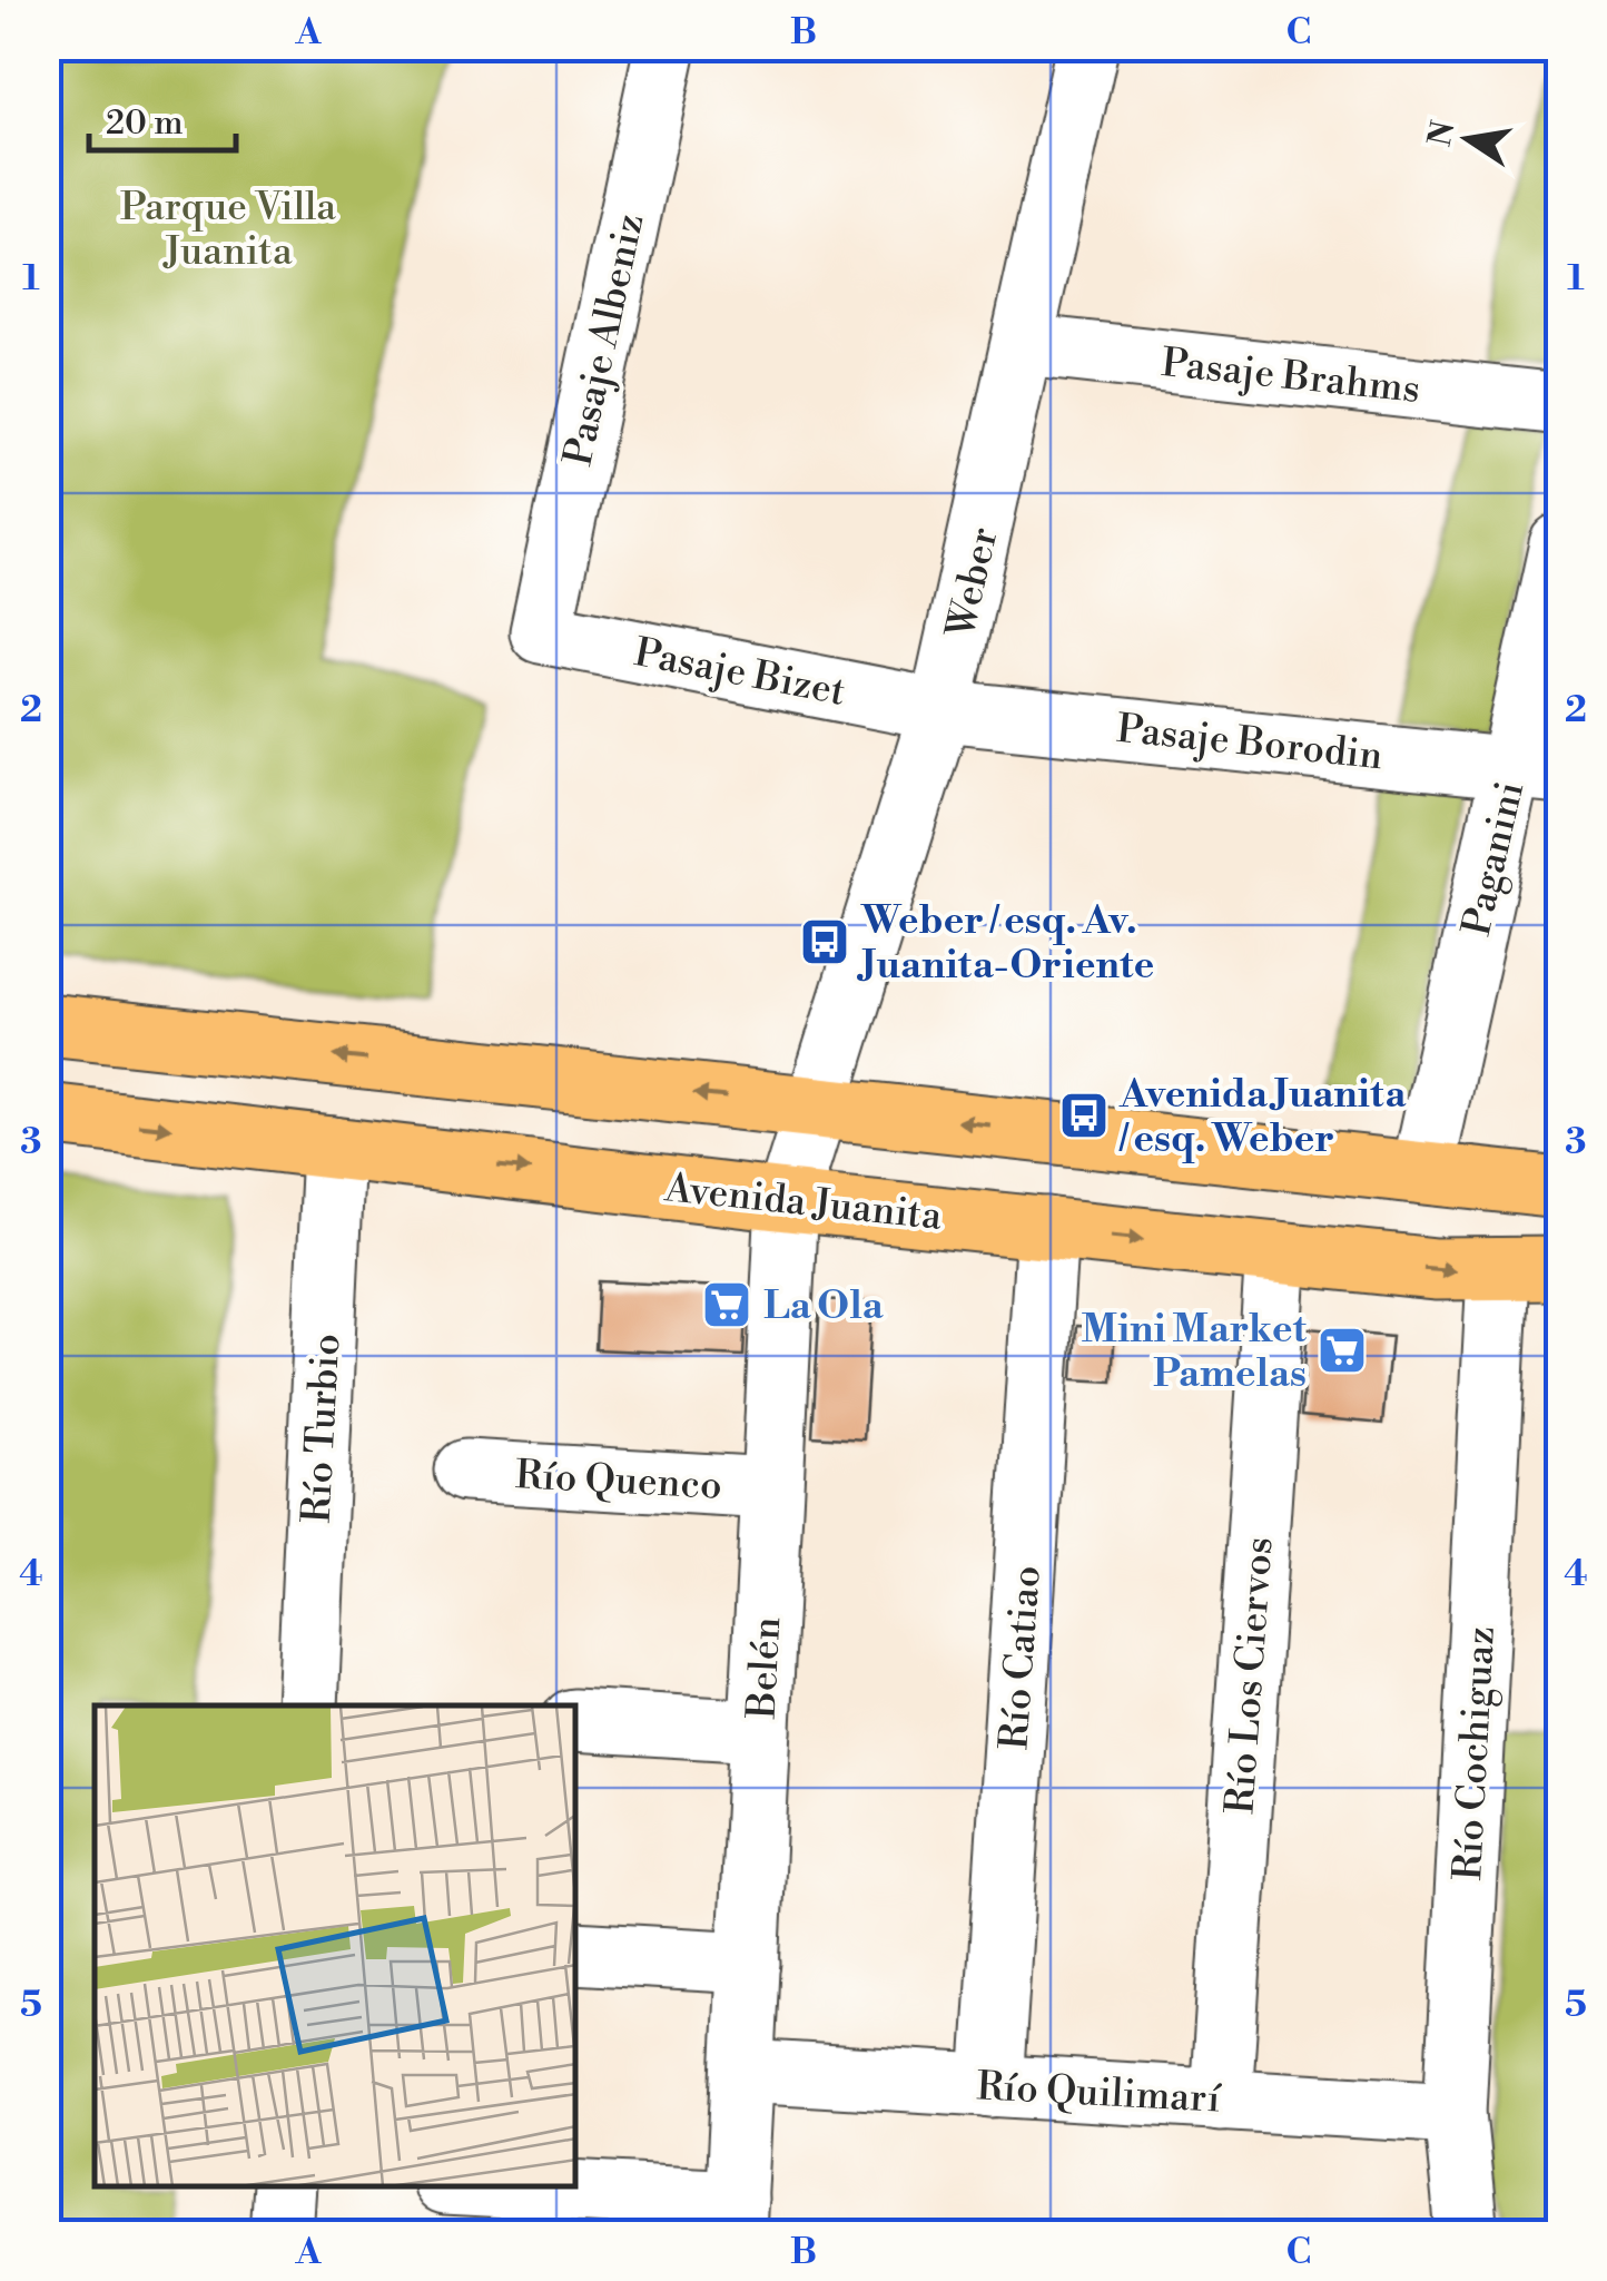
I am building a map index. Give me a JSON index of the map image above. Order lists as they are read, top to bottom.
{
  "streets": {
    "main road": ["Avenida Juanita"],
    "street": [
      "Pasaje Albeniz",
      "Pasaje Brahms",
      "Weber",
      "Pasaje Bizet",
      "Pasaje Borodin",
      "Paganini",
      "Río Turbio",
      "Río Quenco",
      "Río Catiao",
      "Belén",
      "Río Los Ciervos",
      "Río Cochiguaz",
      "Río Quilimarí"
    ]
  },
  "crossings": [
    ["Pasaje Albeniz", "Pasaje Bizet"],
    ["Pasaje Brahms", "Weber"],
    ["Weber", "Pasaje Bizet"],
    ["Weber", "Pasaje Borodin"],
    ["Weber", "Belén"],
    ["Pasaje Bizet", "Pasaje Borodin"],
    ["Pasaje Borodin", "Paganini"],
    ["Avenida Juanita", "Río Turbio"],
    ["Avenida Juanita", "Río Catiao"],
    ["Avenida Juanita", "Belén"],
    ["Avenida Juanita", "Río Los Ciervos"],
    ["Avenida Juanita", "Río Cochiguaz"],
    ["Río Quenco", "Belén"],
    ["Río Catiao", "Río Quilimarí"],
    ["Belén", "Río Quilimarí"],
    ["Río Los Ciervos", "Río Quilimarí"],
    ["Río Cochiguaz", "Río Quilimarí"]
  ],
  "parks": ["Parque Villa Juanita"],
  "places": {
    "bus stop": ["Weber / esq. Av. Juanita-Oriente", "Avenida Juanita / esq. Weber"],
    "supermarket": ["La Ola", "Mini Market Pamelas"]
  },
  "scale_bar": "20 m",
  "north": "left",
  "grid": {
    "columns": ["A", "B", "C"],
    "rows": [
      "1",
      "2",
      "3",
      "4",
      "5"
    ]
  }
}
